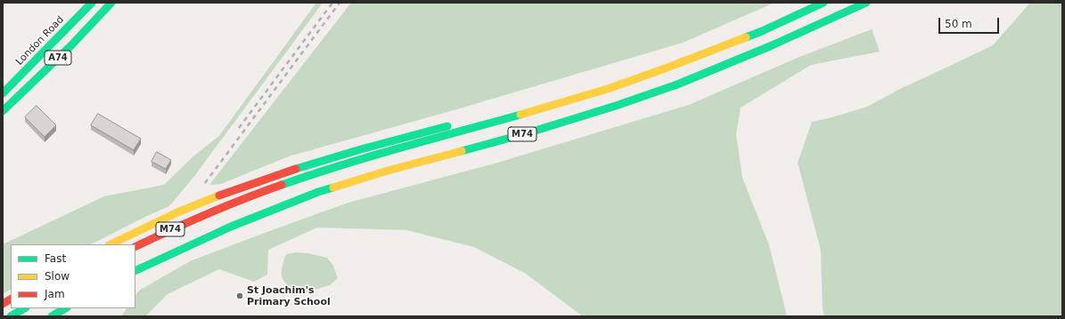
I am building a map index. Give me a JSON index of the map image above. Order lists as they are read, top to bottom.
{
  "streets": {
    "main road": ["London Road", "A74", "M74"]
  },
  "places": ["St Joachim's Primary School"],
  "legend": ["Fast", "Slow", "Jam"],
  "scale_bar": "50 m"
}
